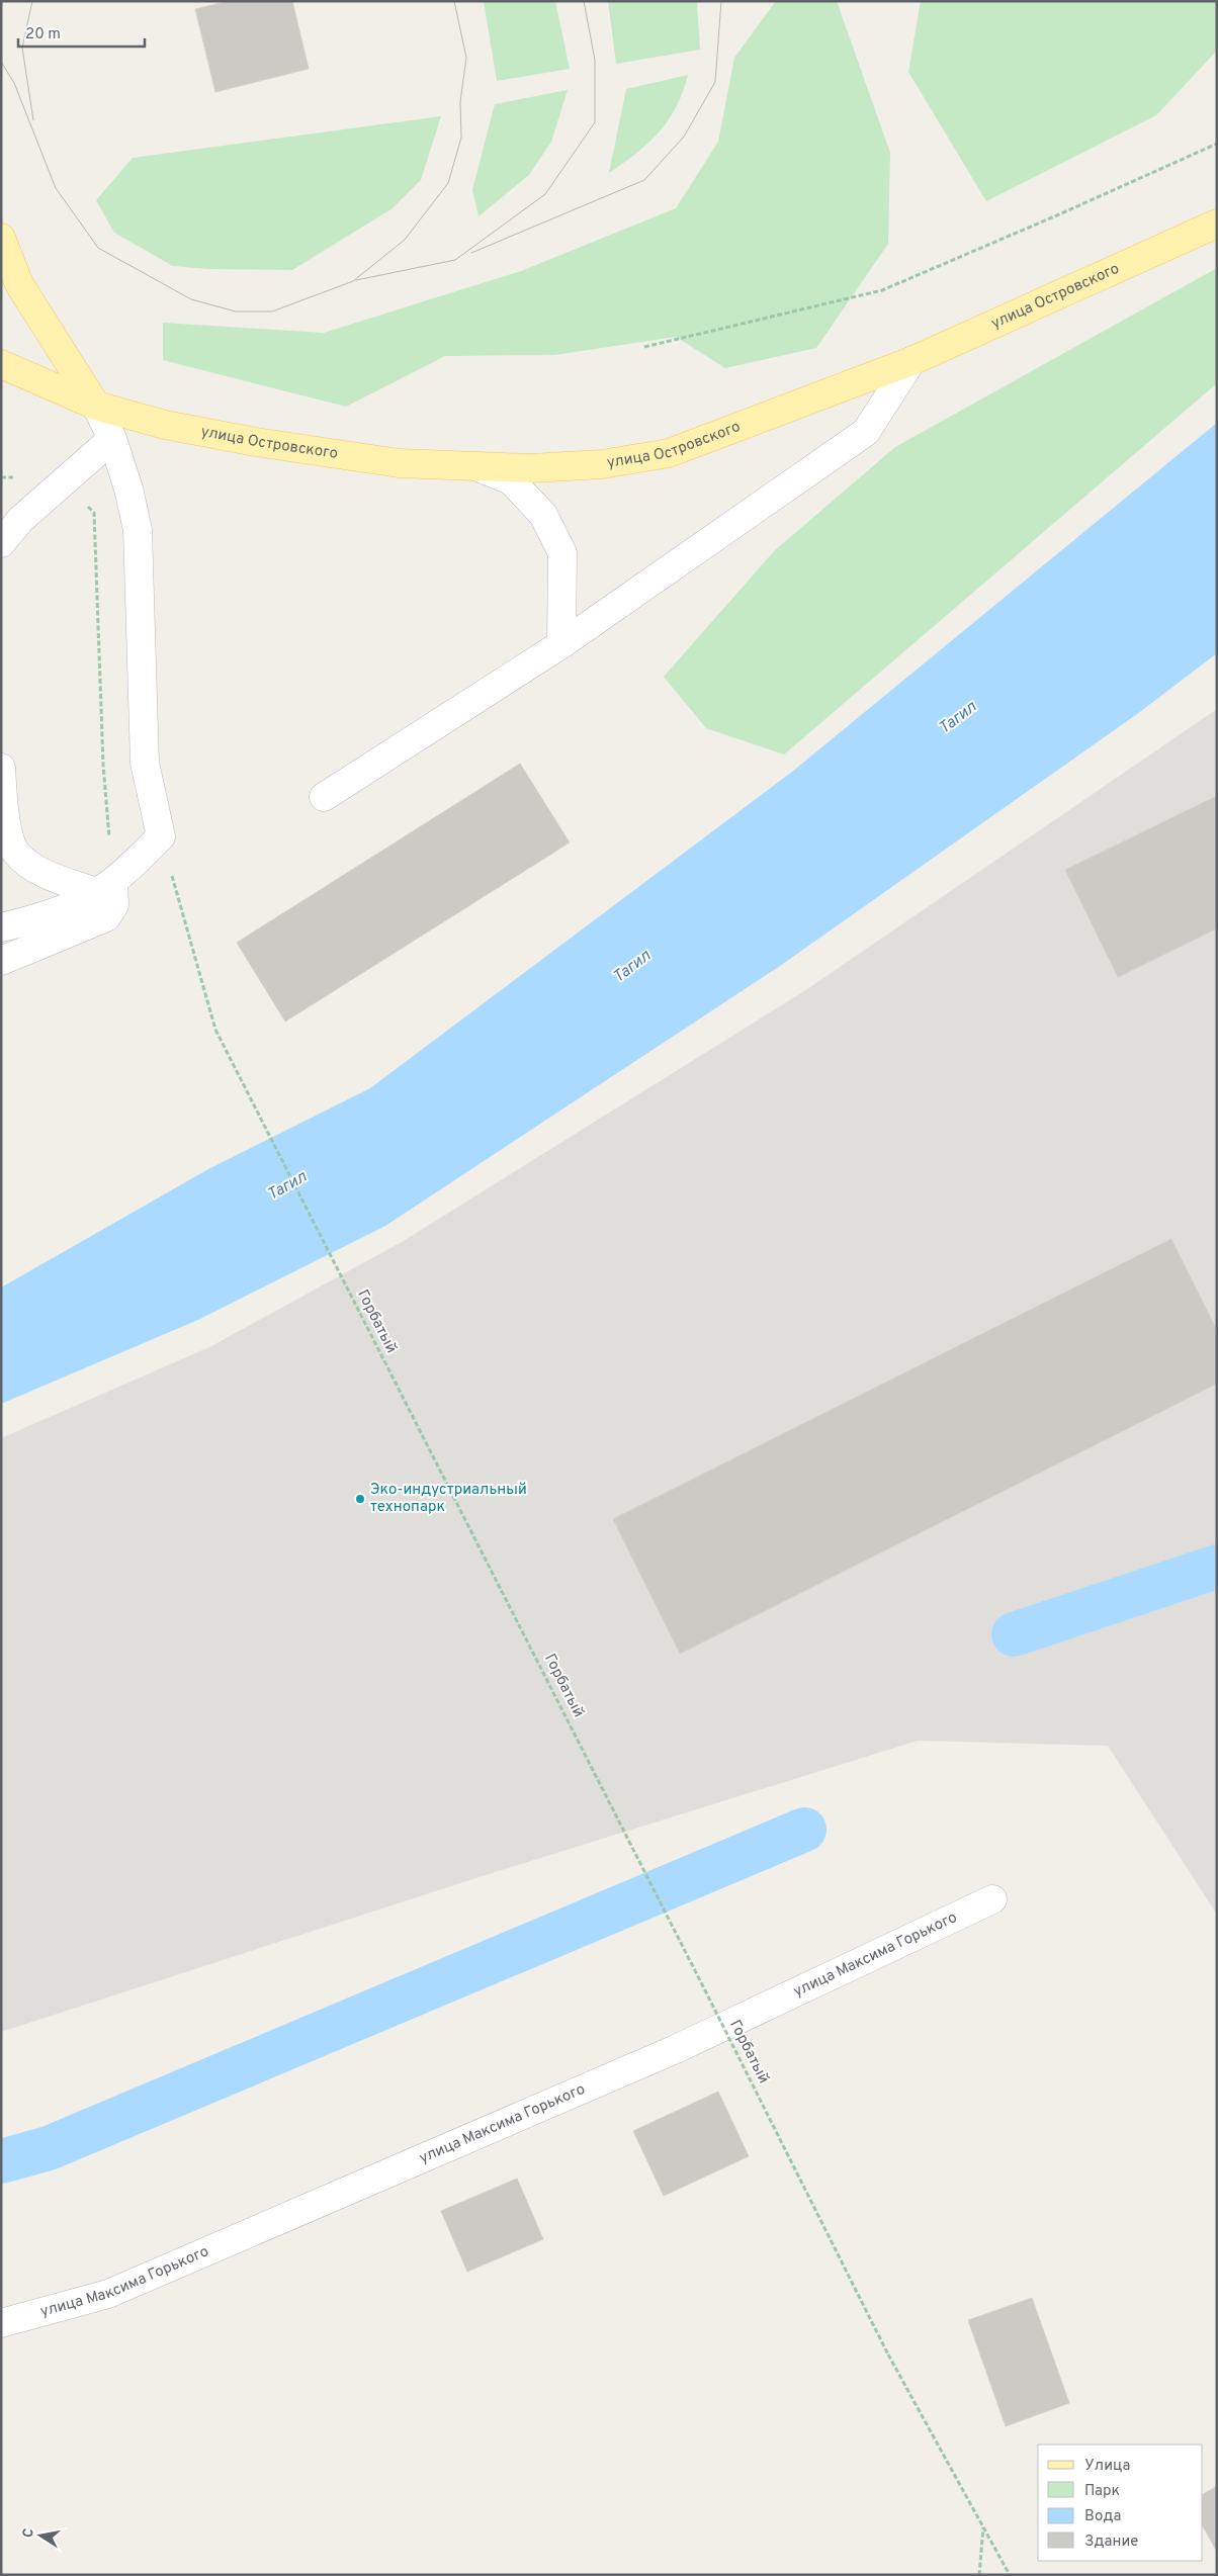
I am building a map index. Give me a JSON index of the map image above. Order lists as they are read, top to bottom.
{
  "streets": {
    "main road": ["улица Островского"],
    "street": ["улица Максима Горького"],
    "path": ["Горбатый"]
  },
  "water": ["Тагил"],
  "places": ["Эко-индустриальный технопарк"],
  "legend": [
    "Улица",
    "Парк",
    "Вода",
    "Здание"
  ],
  "scale_bar": "20 m",
  "north": "left"
}
